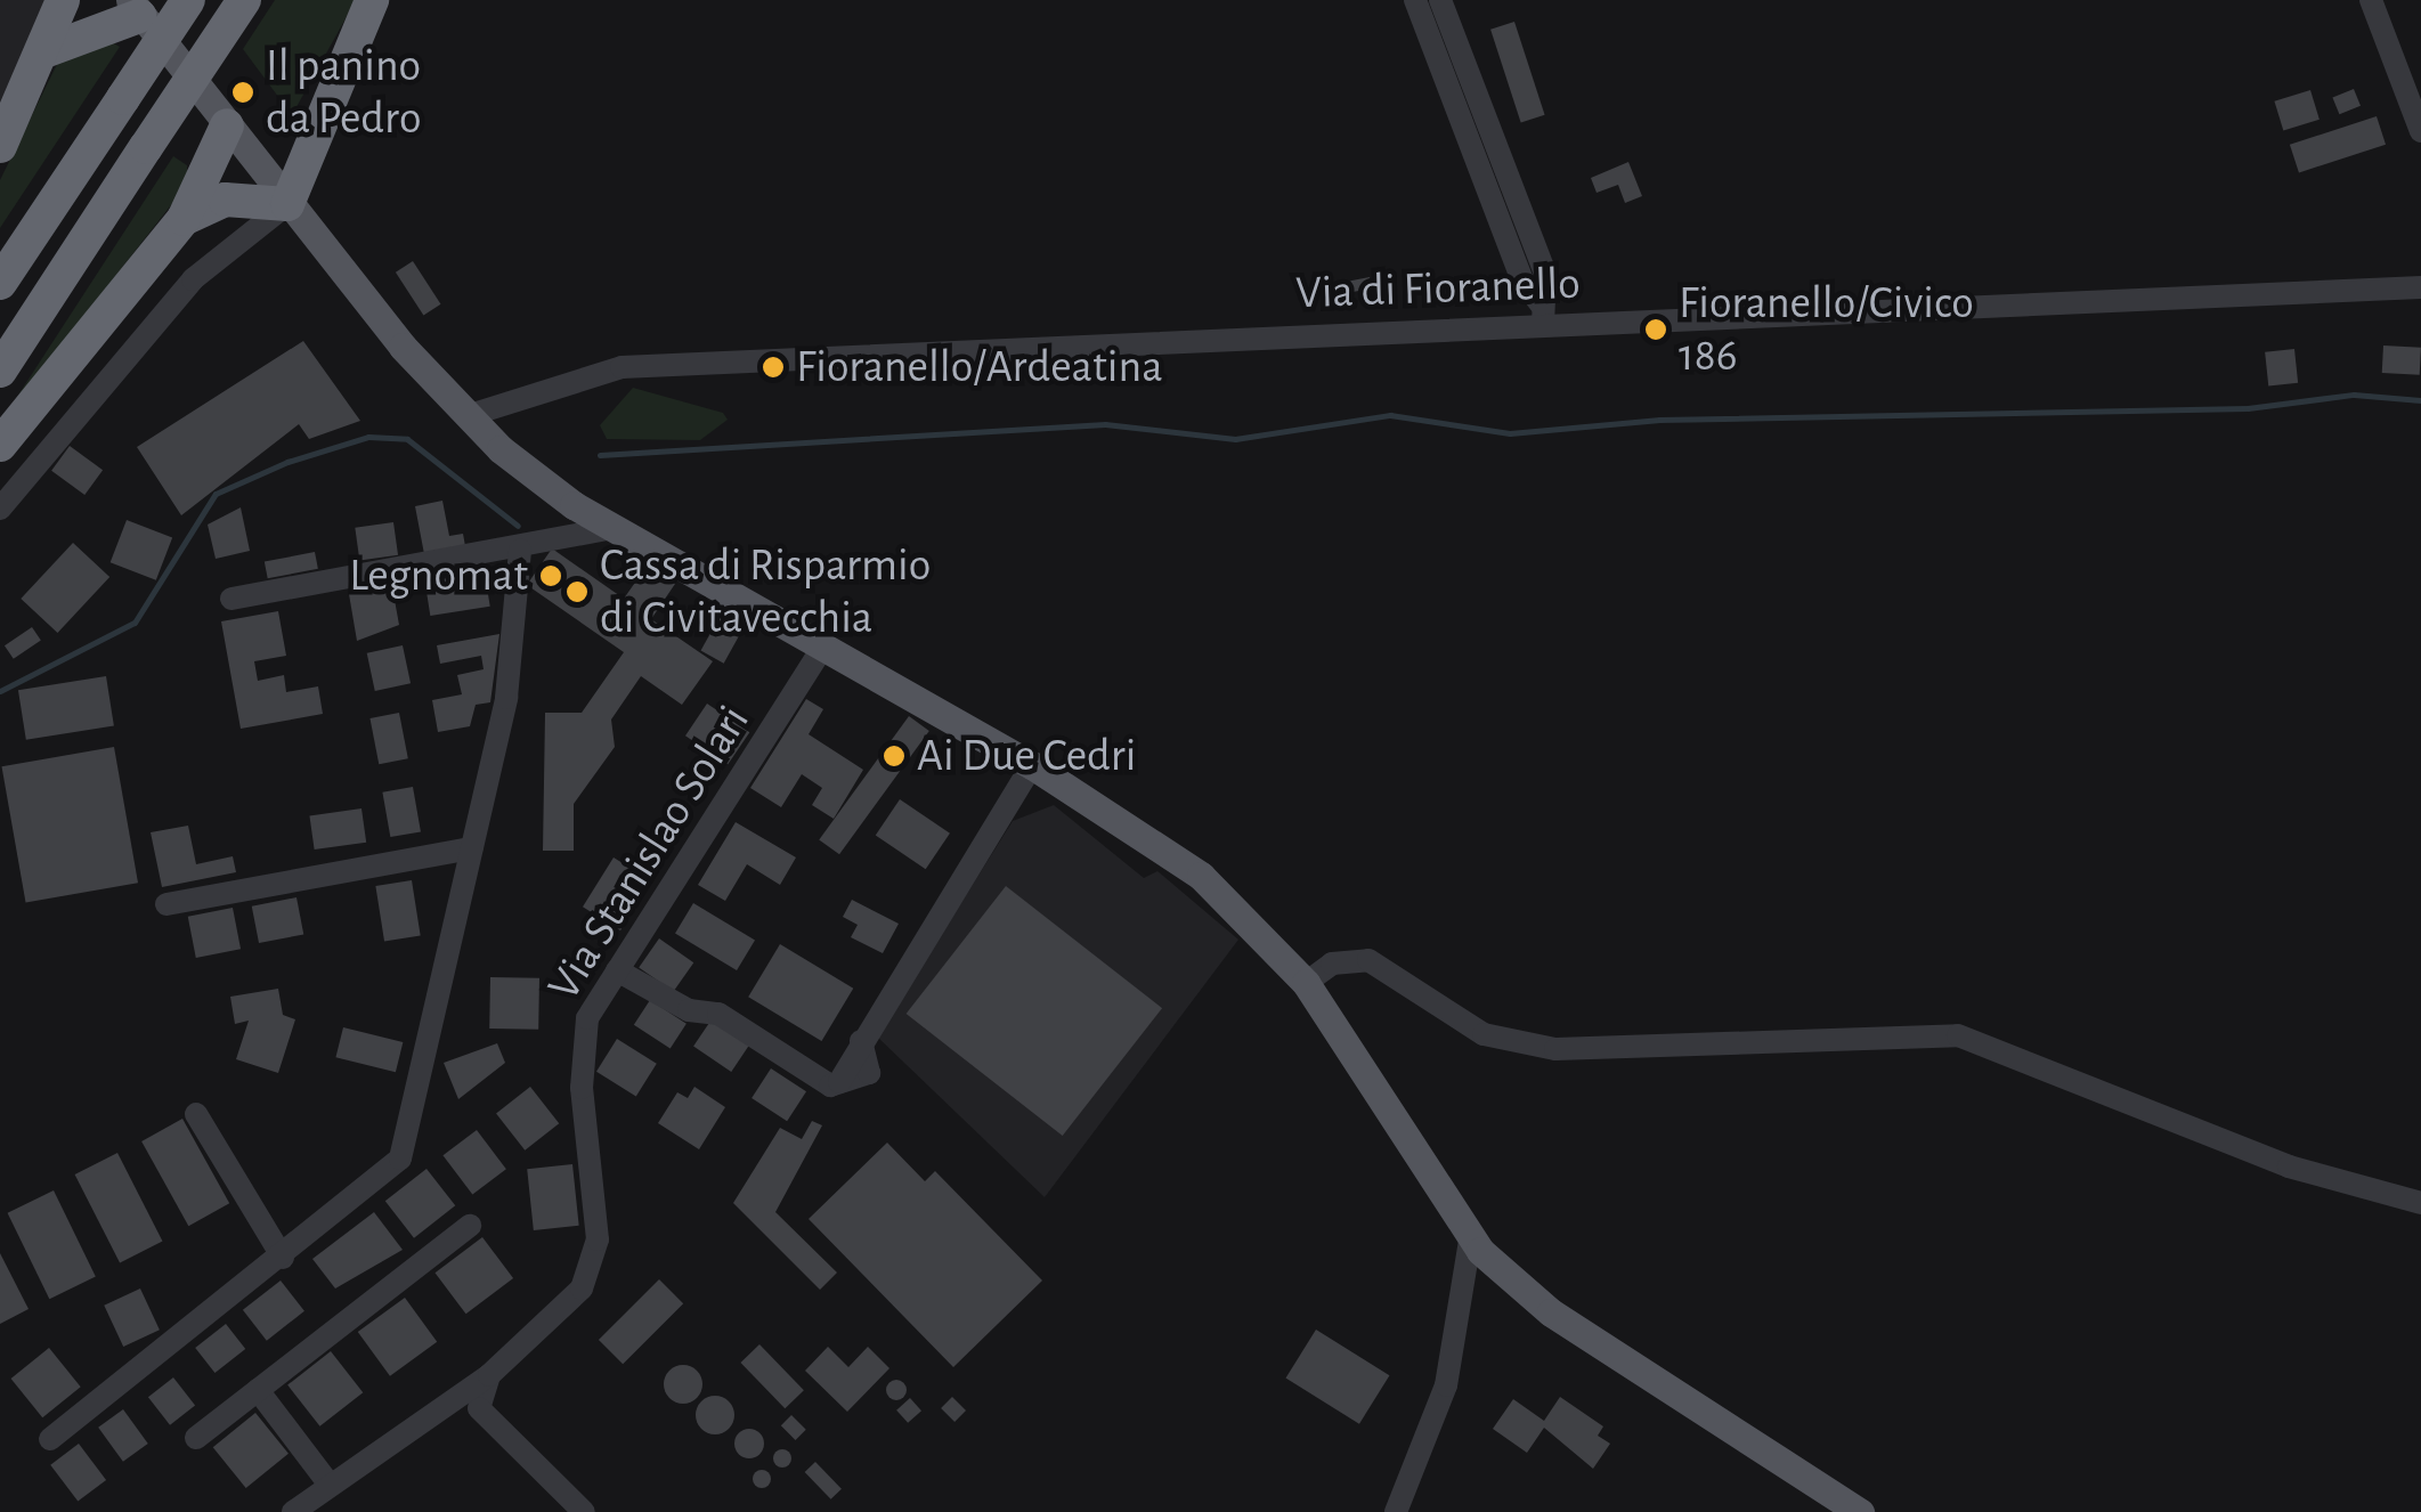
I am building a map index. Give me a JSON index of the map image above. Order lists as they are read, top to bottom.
{
  "streets": {
    "street": ["Via di Fioranello", "Via Stanislao Solari"]
  },
  "places": [
    "Il panino da Pedro",
    "Fioranello/Civico 186",
    "Fioranello/Ardeatina",
    "Legnomat",
    "Cassa di Risparmio di Civitavecchia",
    "Ai Due Cedri"
  ]
}
